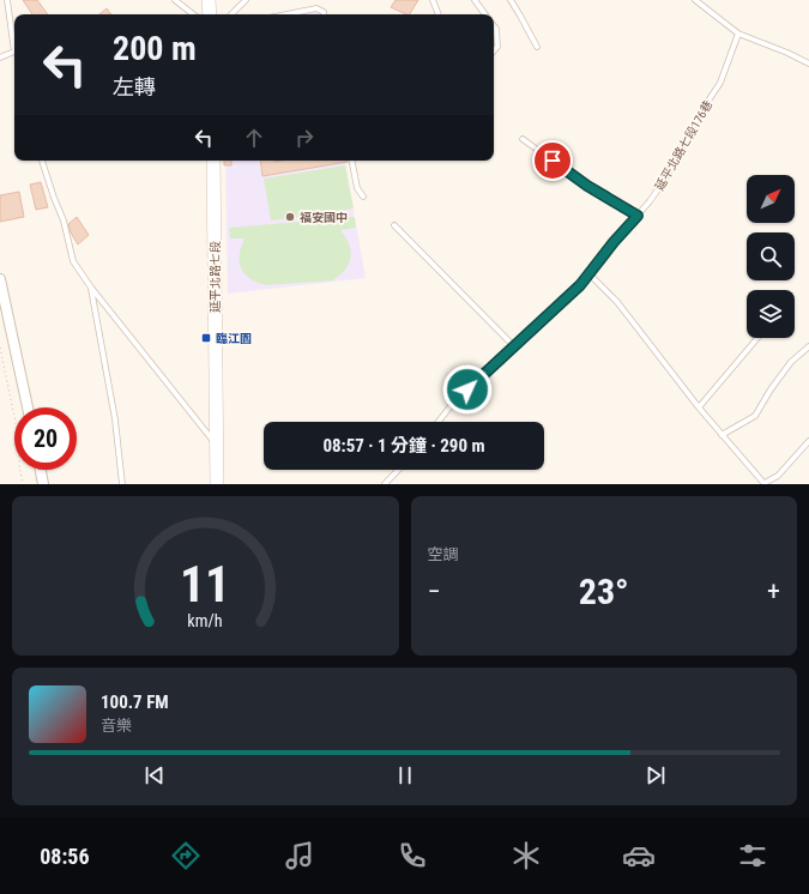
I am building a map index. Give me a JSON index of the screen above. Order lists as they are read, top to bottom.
{
  "streets": {
    "street": ["延平北路七段"],
    "lane": ["延平北路七段176巷"]
  },
  "places": {
    "other": ["福安國中"],
    "transit": ["臨江園"]
  },
  "north": "top right",
  "page": {
    "turn": ["200 m", "左轉"],
    "limit": "20",
    "trip": "08:57 · 1 分鐘 · 290 m",
    "tile": "空調",
    "heat": ["−", "23°", "+"],
    "song": ["100.7 FM", "音樂"],
    "tabs": "08:56",
    "gauge": ["11", "km/h"]
  }
}
